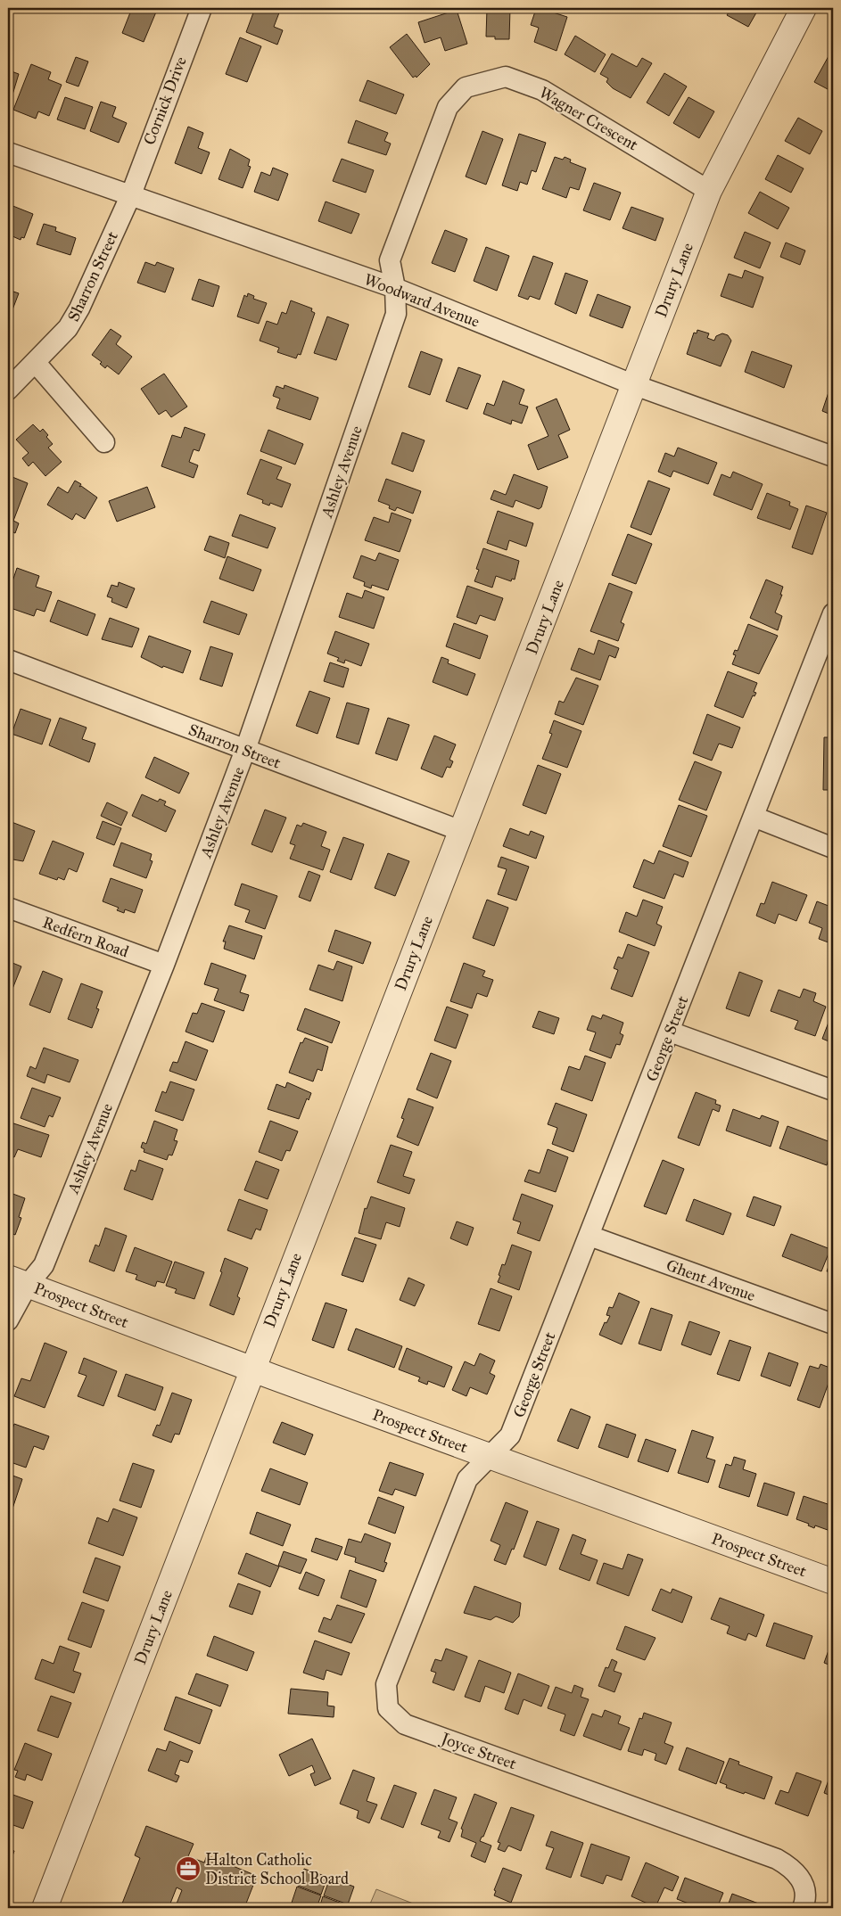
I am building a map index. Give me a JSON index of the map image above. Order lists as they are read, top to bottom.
{
  "streets": {
    "street": [
      "Cornick Drive",
      "Wagner Crescent",
      "Sharron Street",
      "Drury Lane",
      "Woodward Avenue",
      "Ashley Avenue",
      "Redfern Road",
      "George Street",
      "Ghent Avenue",
      "Prospect Street",
      "Joyce Street"
    ]
  },
  "crossings": [
    ["Cornick Drive", "Sharron Street"],
    ["Cornick Drive", "Woodward Avenue"],
    ["Wagner Crescent", "Drury Lane"],
    ["Wagner Crescent", "Woodward Avenue"],
    ["Wagner Crescent", "Ashley Avenue"],
    ["Sharron Street", "Drury Lane"],
    ["Sharron Street", "Woodward Avenue"],
    ["Sharron Street", "Ashley Avenue"],
    ["Drury Lane", "Woodward Avenue"],
    ["Drury Lane", "Prospect Street"],
    ["Woodward Avenue", "Ashley Avenue"],
    ["Ashley Avenue", "Redfern Road"],
    ["Ashley Avenue", "Prospect Street"],
    ["George Street", "Ghent Avenue"],
    ["George Street", "Prospect Street"],
    ["George Street", "Joyce Street"],
    ["Prospect Street", "Joyce Street"]
  ],
  "places": {
    "office": ["Halton Catholic District School Board"]
  }
}
